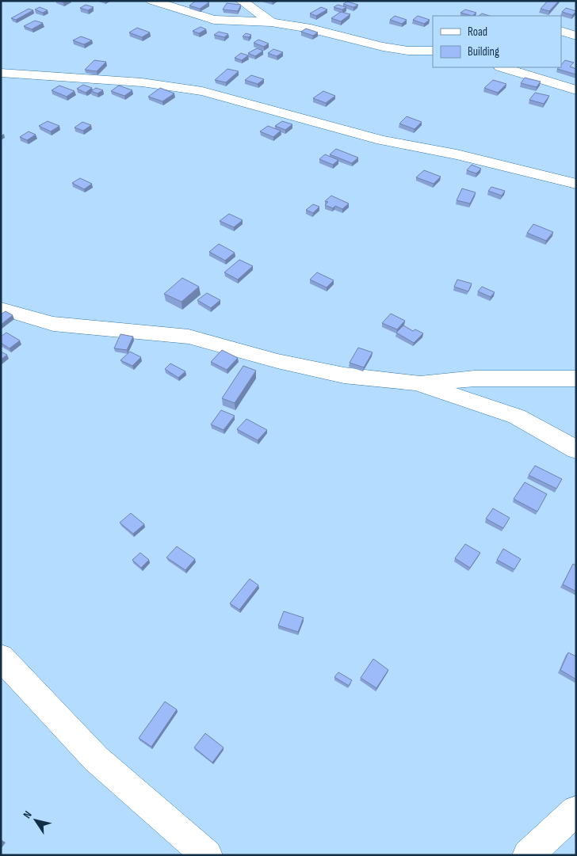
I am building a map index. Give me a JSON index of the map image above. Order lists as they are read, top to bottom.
{
  "legend": ["Road", "Building"],
  "north": "top left"
}
